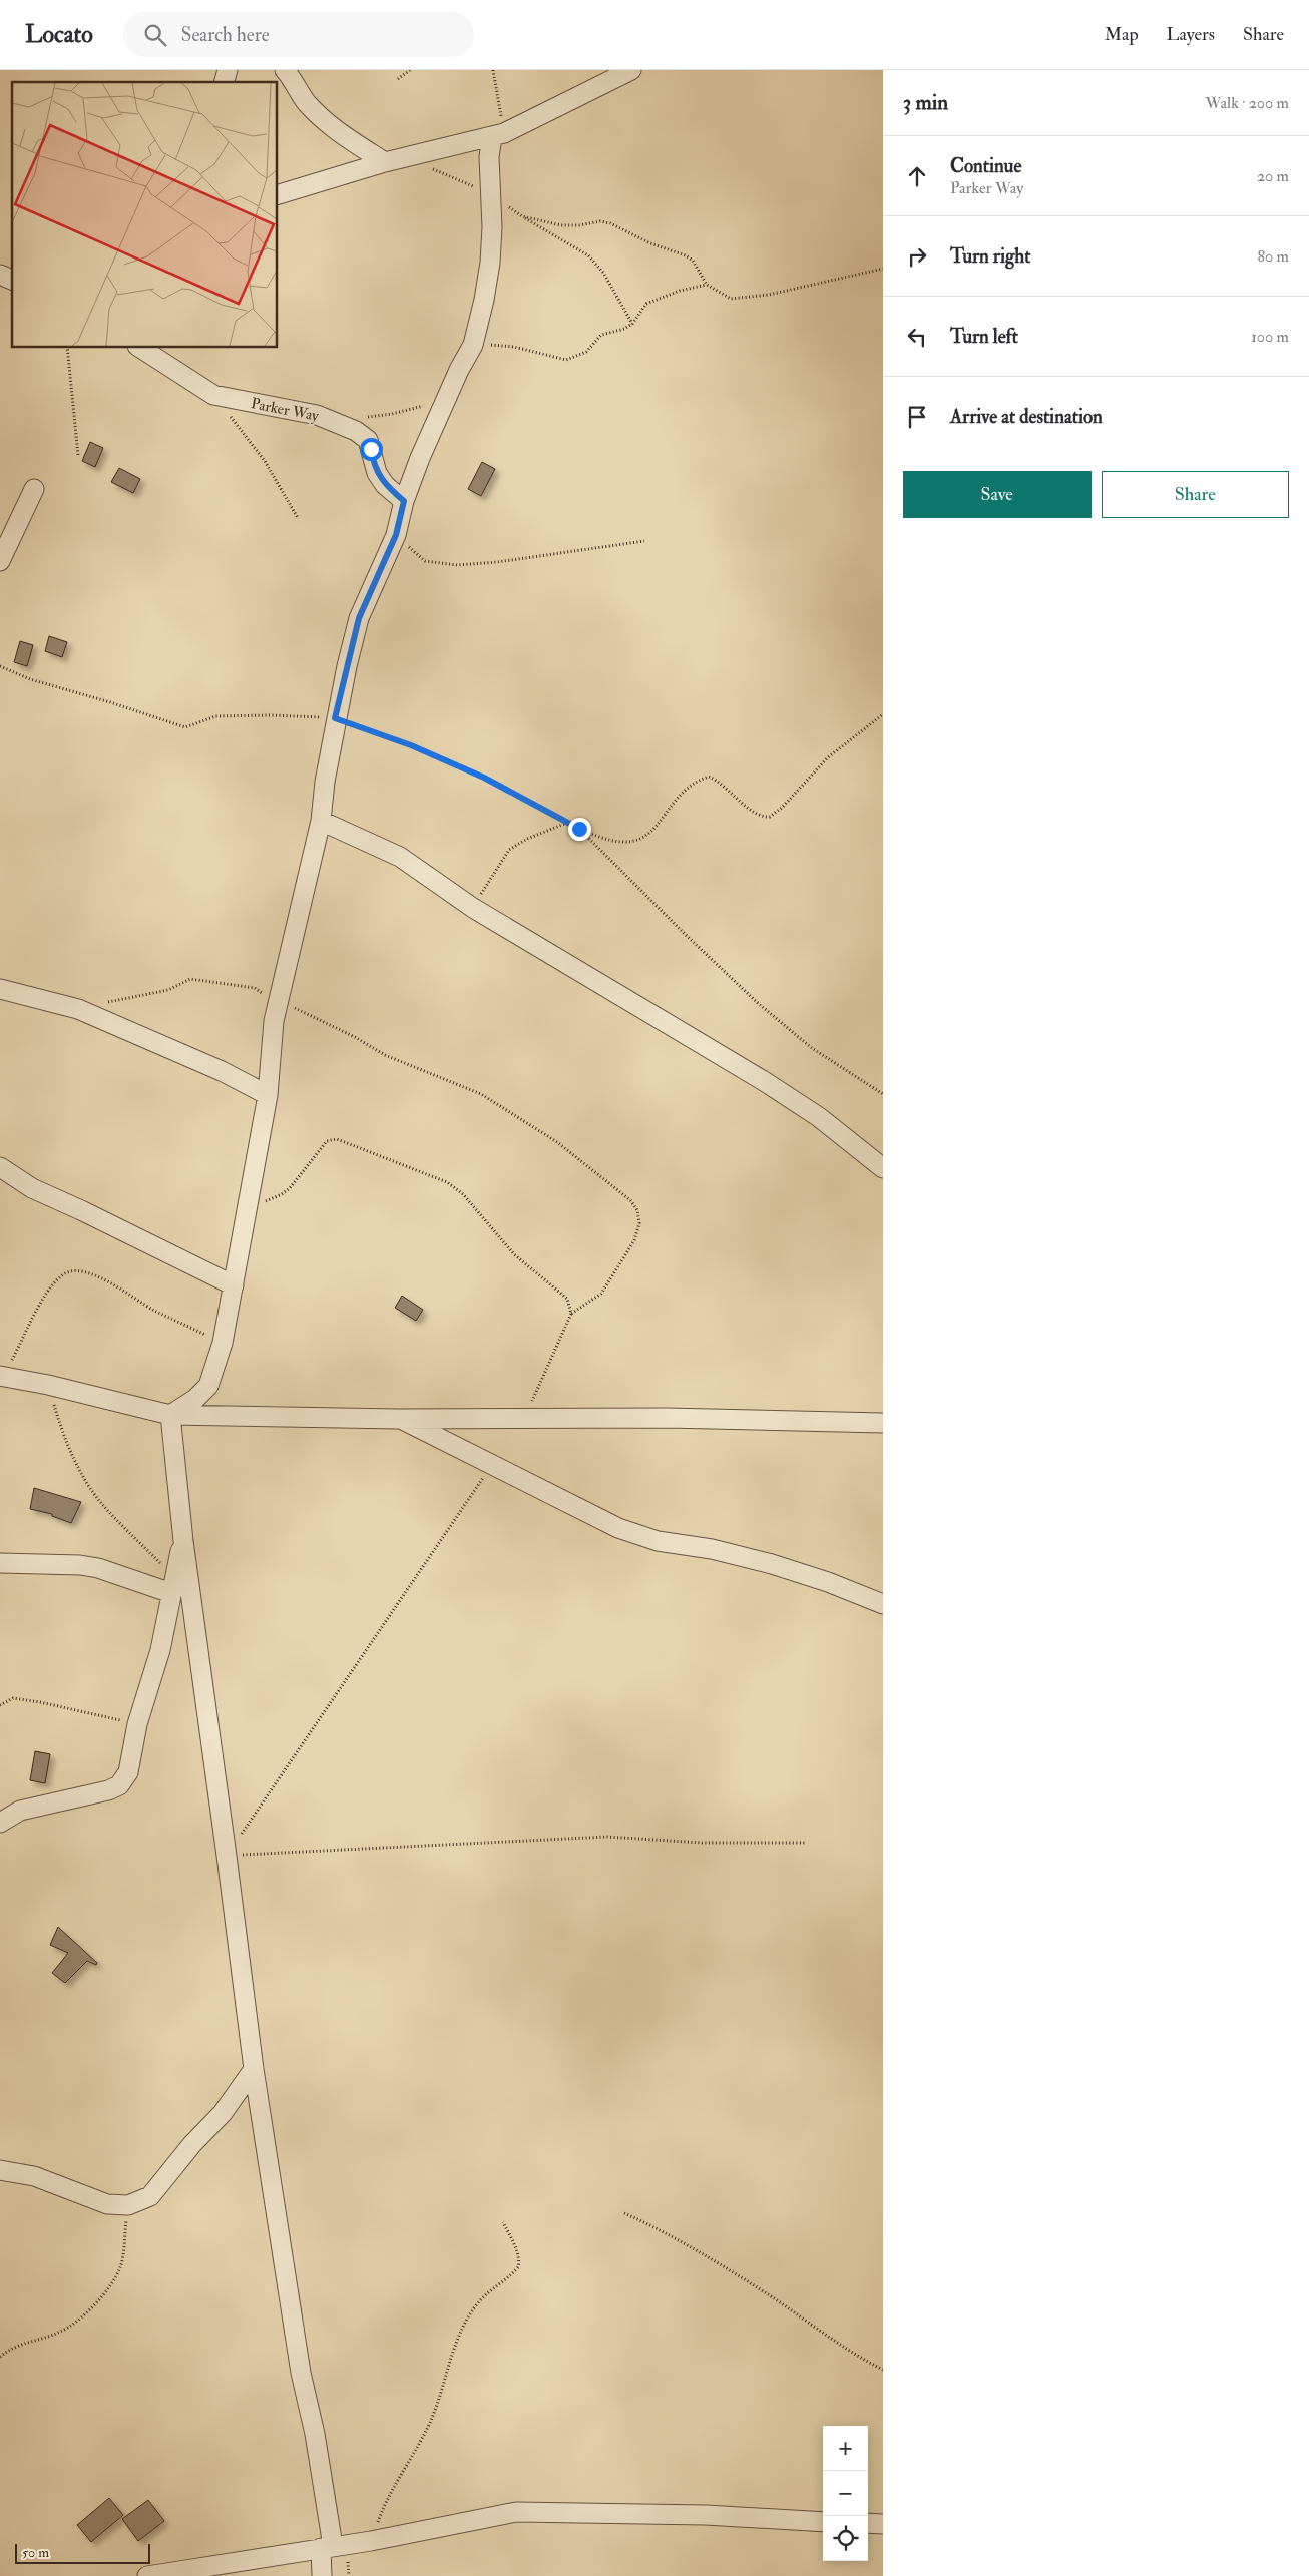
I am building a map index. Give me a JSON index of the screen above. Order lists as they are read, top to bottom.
{
  "streets": {
    "street": ["Parker Way"]
  },
  "scale_bar": "50 m",
  "page": {
    "header": "Locato",
    "search": "Search here",
    "nav": ["Map", "Layers", "Share"],
    "heading": ["3 min", "Walk · 200 m"],
    "list": [
      ["Continue", "Parker Way", "20 m"],
      ["Turn right", "80 m"],
      ["Turn left", "100 m"],
      "Arrive at destination"
    ],
    "buttons": ["Save", "Share"],
    "map_buttons": ["+", "−"],
    "scale": "50 m"
  }
}
